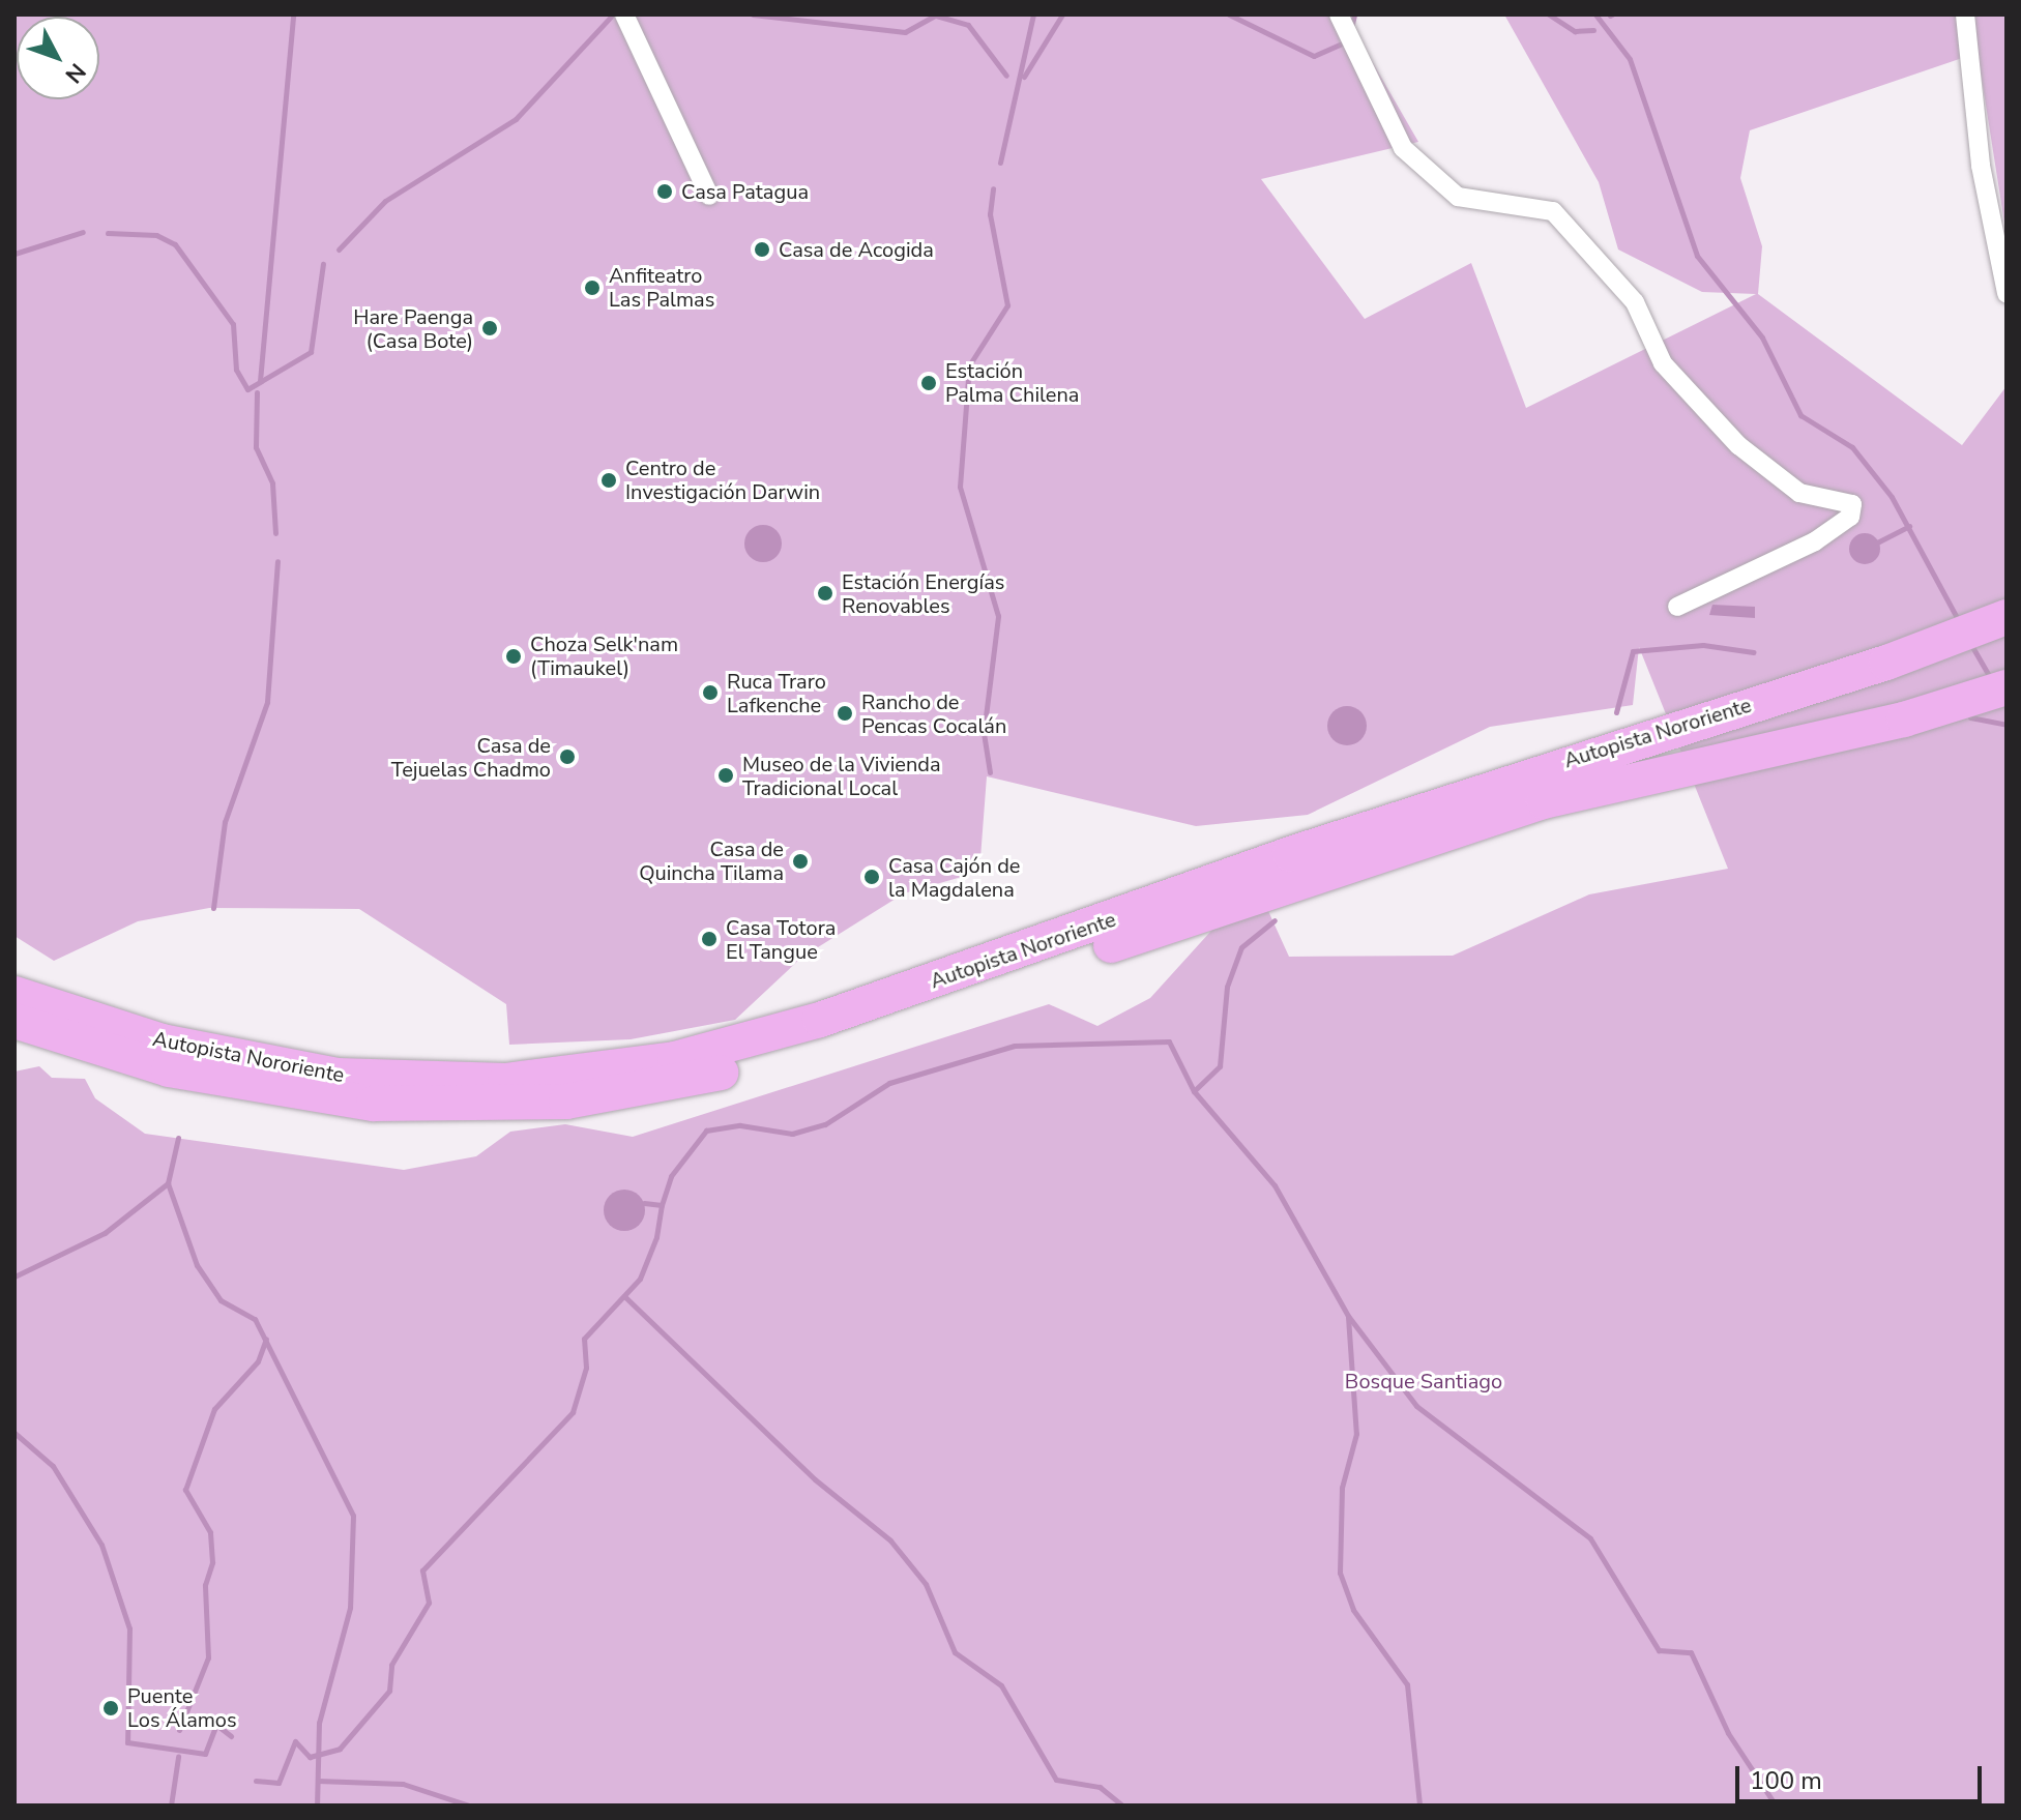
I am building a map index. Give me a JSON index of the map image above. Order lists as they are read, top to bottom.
{
  "streets": {
    "highway": ["Autopista Nororiente"]
  },
  "parks": ["Bosque Santiago"],
  "places": [
    "Casa Patagua",
    "Casa de Acogida",
    "Anfiteatro Las Palmas",
    "Hare Paenga (Casa Bote)",
    "Estación Palma Chilena",
    "Centro de Investigación Darwin",
    "Estación Energías Renovables",
    "Choza Selk'nam (Timaukel)",
    "Ruca Traro Lafkenche",
    "Rancho de Pencas Cocalán",
    "Casa de Tejuelas Chadmo",
    "Museo de la Vivienda Tradicional Local",
    "Casa de Quincha Tilama",
    "Casa Cajón de la Magdalena",
    "Casa Totora El Tangue",
    "Puente Los Álamos"
  ],
  "scale_bar": "100 m",
  "north": "bottom right"
}
